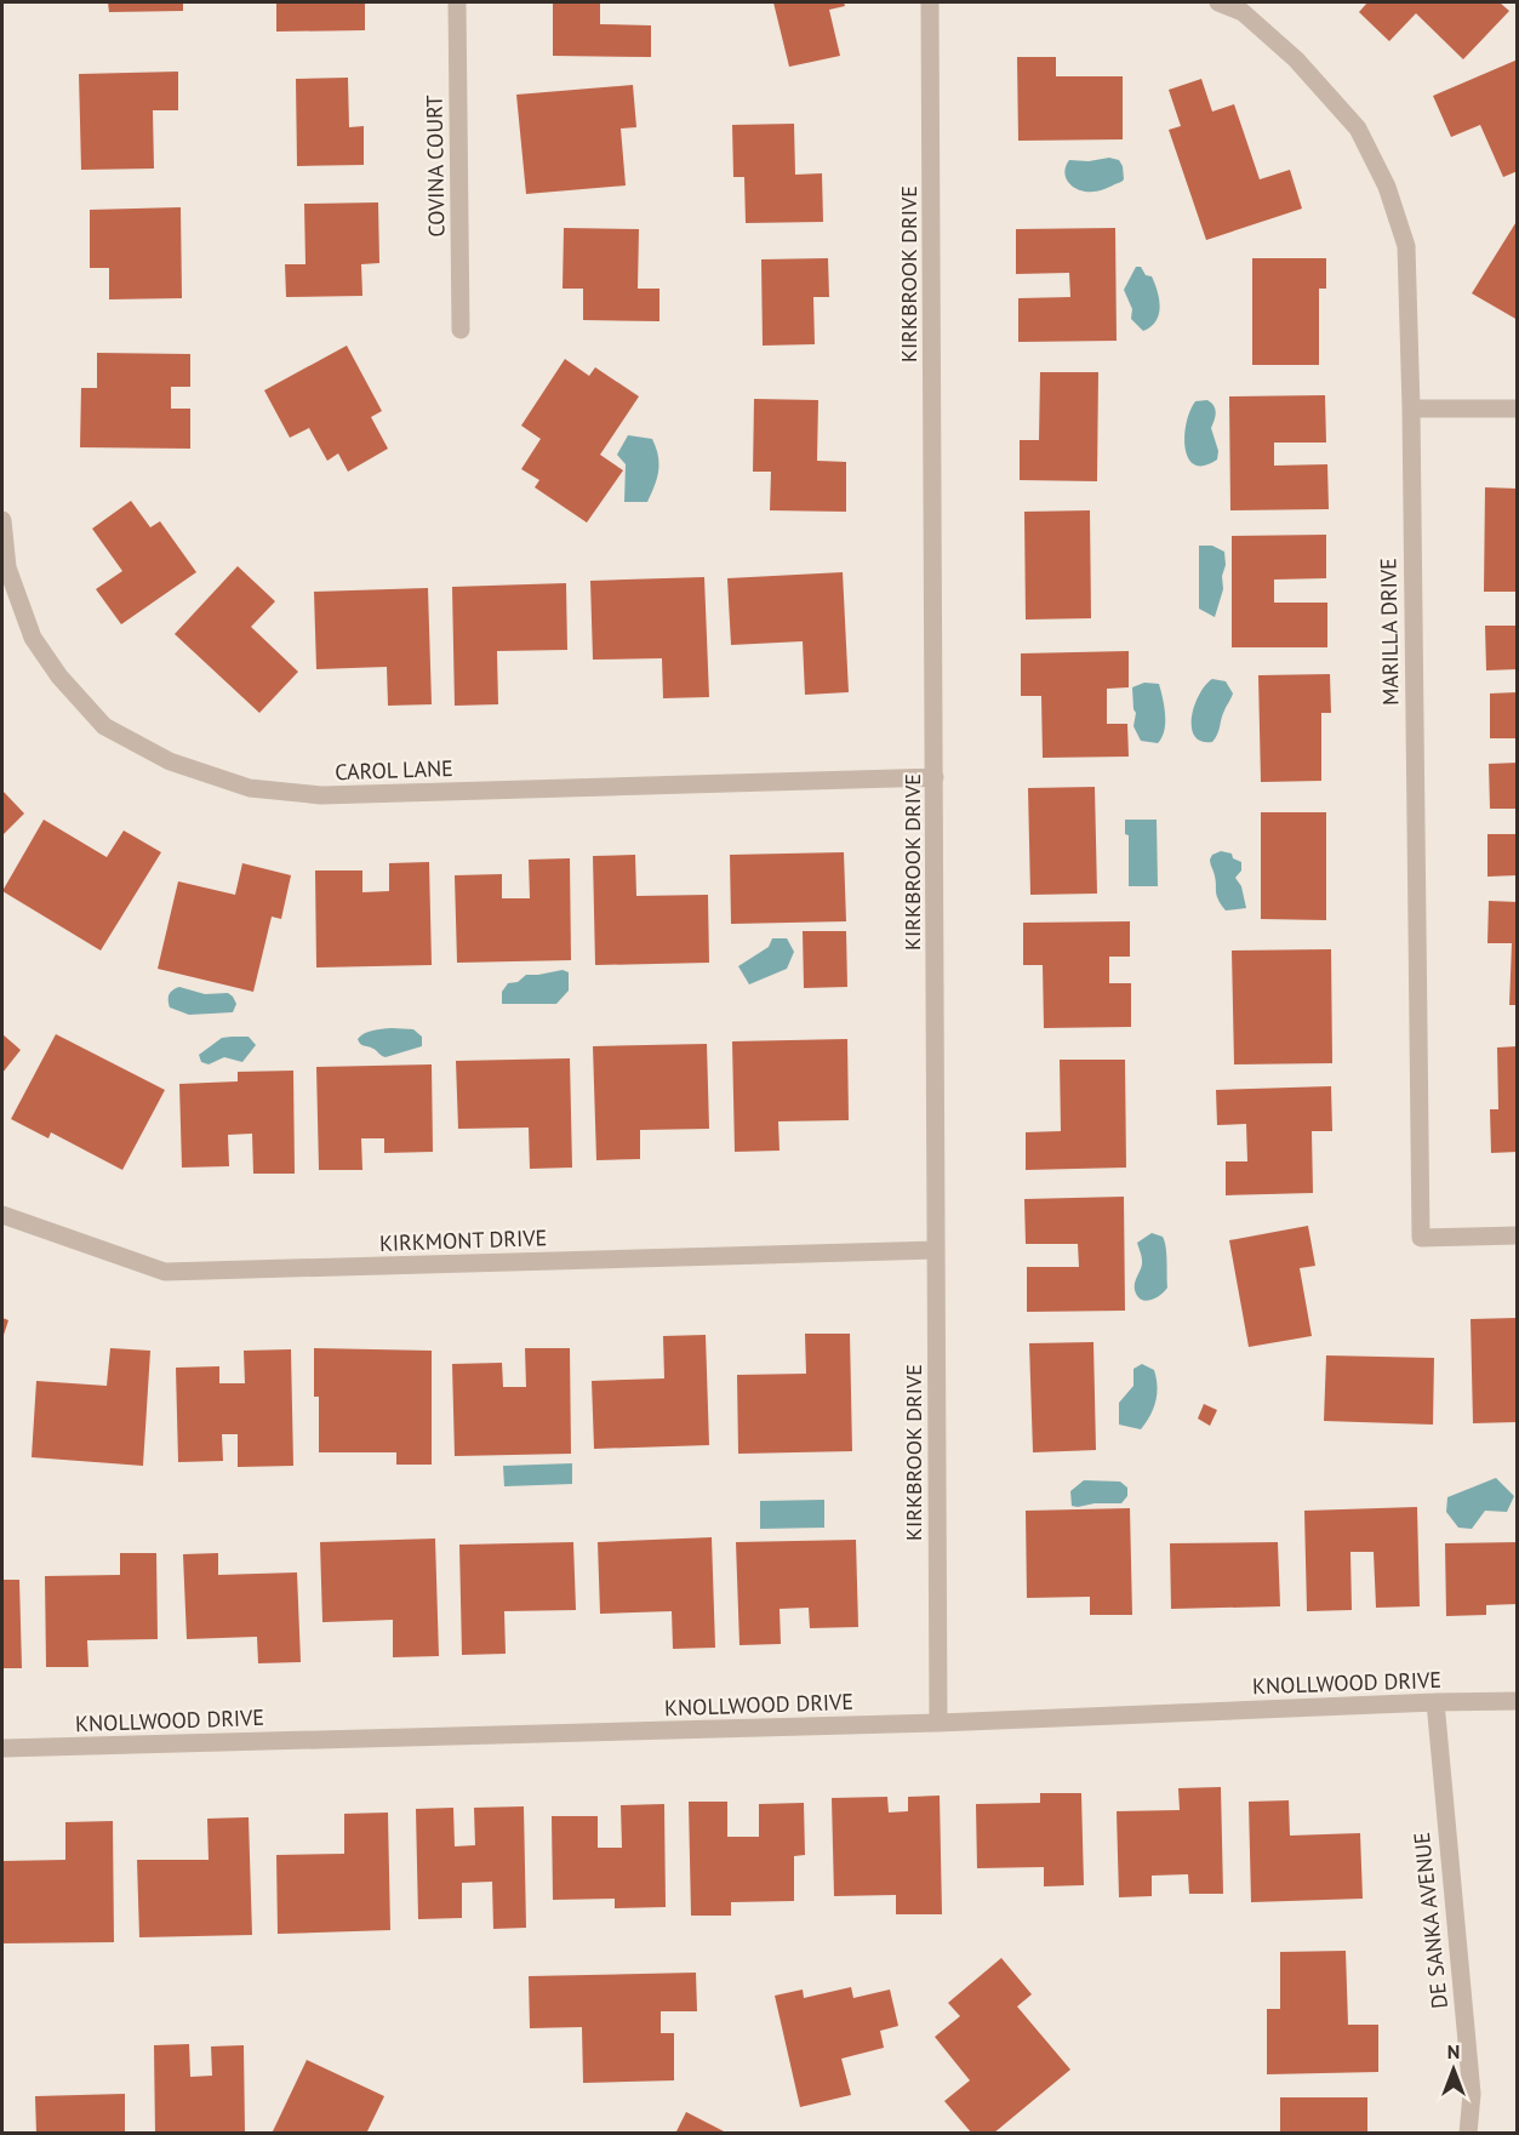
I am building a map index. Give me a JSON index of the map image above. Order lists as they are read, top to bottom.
{
  "streets": {
    "street": [
      "COVINA COURT",
      "KIRKBROOK DRIVE",
      "MARILLA DRIVE",
      "CAROL LANE",
      "KIRKMONT DRIVE",
      "KNOLLWOOD DRIVE",
      "DE SANKA AVENUE"
    ]
  },
  "crossings": [
    ["KIRKBROOK DRIVE", "CAROL LANE"],
    ["KIRKBROOK DRIVE", "KIRKMONT DRIVE"],
    ["KIRKBROOK DRIVE", "KNOLLWOOD DRIVE"],
    ["KNOLLWOOD DRIVE", "DE SANKA AVENUE"]
  ],
  "north": "top"
}
